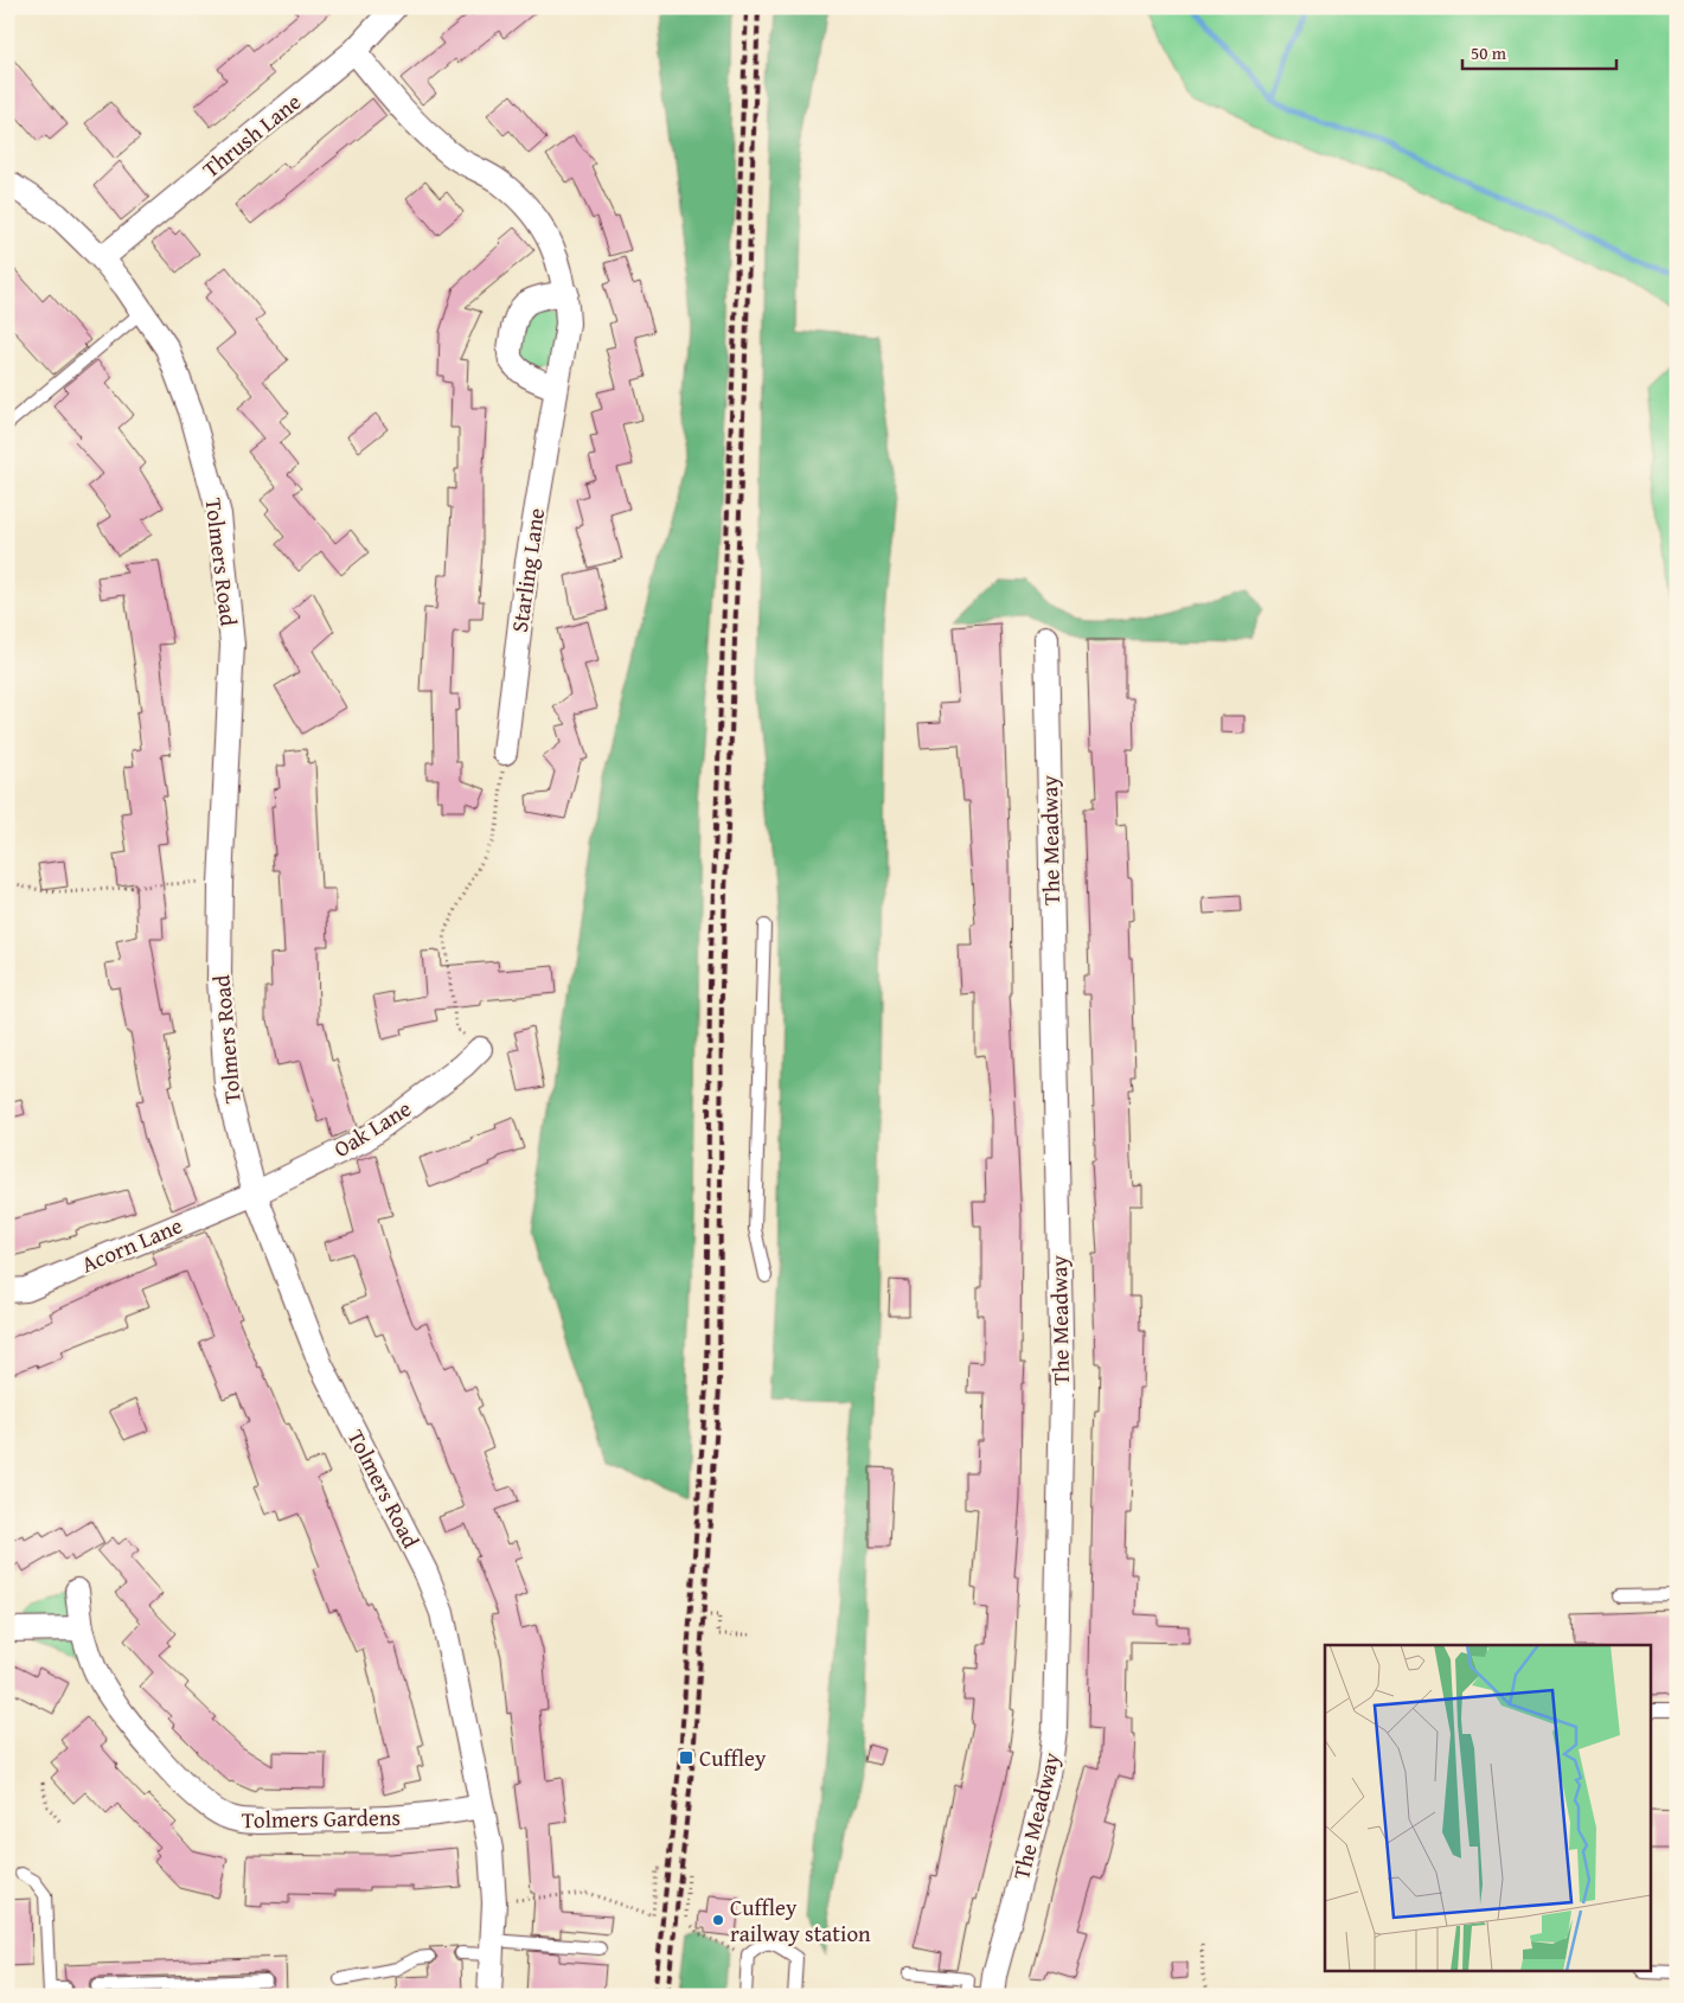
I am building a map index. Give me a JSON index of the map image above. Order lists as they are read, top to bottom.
{
  "streets": {
    "street": [
      "Thrush Lane",
      "Tolmers Road",
      "Starling Lane",
      "The Meadway",
      "Oak Lane",
      "Acorn Lane",
      "Tolmers Gardens"
    ]
  },
  "crossings": [
    ["Thrush Lane", "Tolmers Road"],
    ["Thrush Lane", "Starling Lane"],
    ["Tolmers Road", "Oak Lane"],
    ["Tolmers Road", "Acorn Lane"],
    ["Tolmers Road", "Tolmers Gardens"],
    ["Oak Lane", "Acorn Lane"]
  ],
  "places": {
    "transit": ["Cuffley"],
    "other": ["Cuffley railway station"]
  },
  "scale_bar": "50 m"
}
